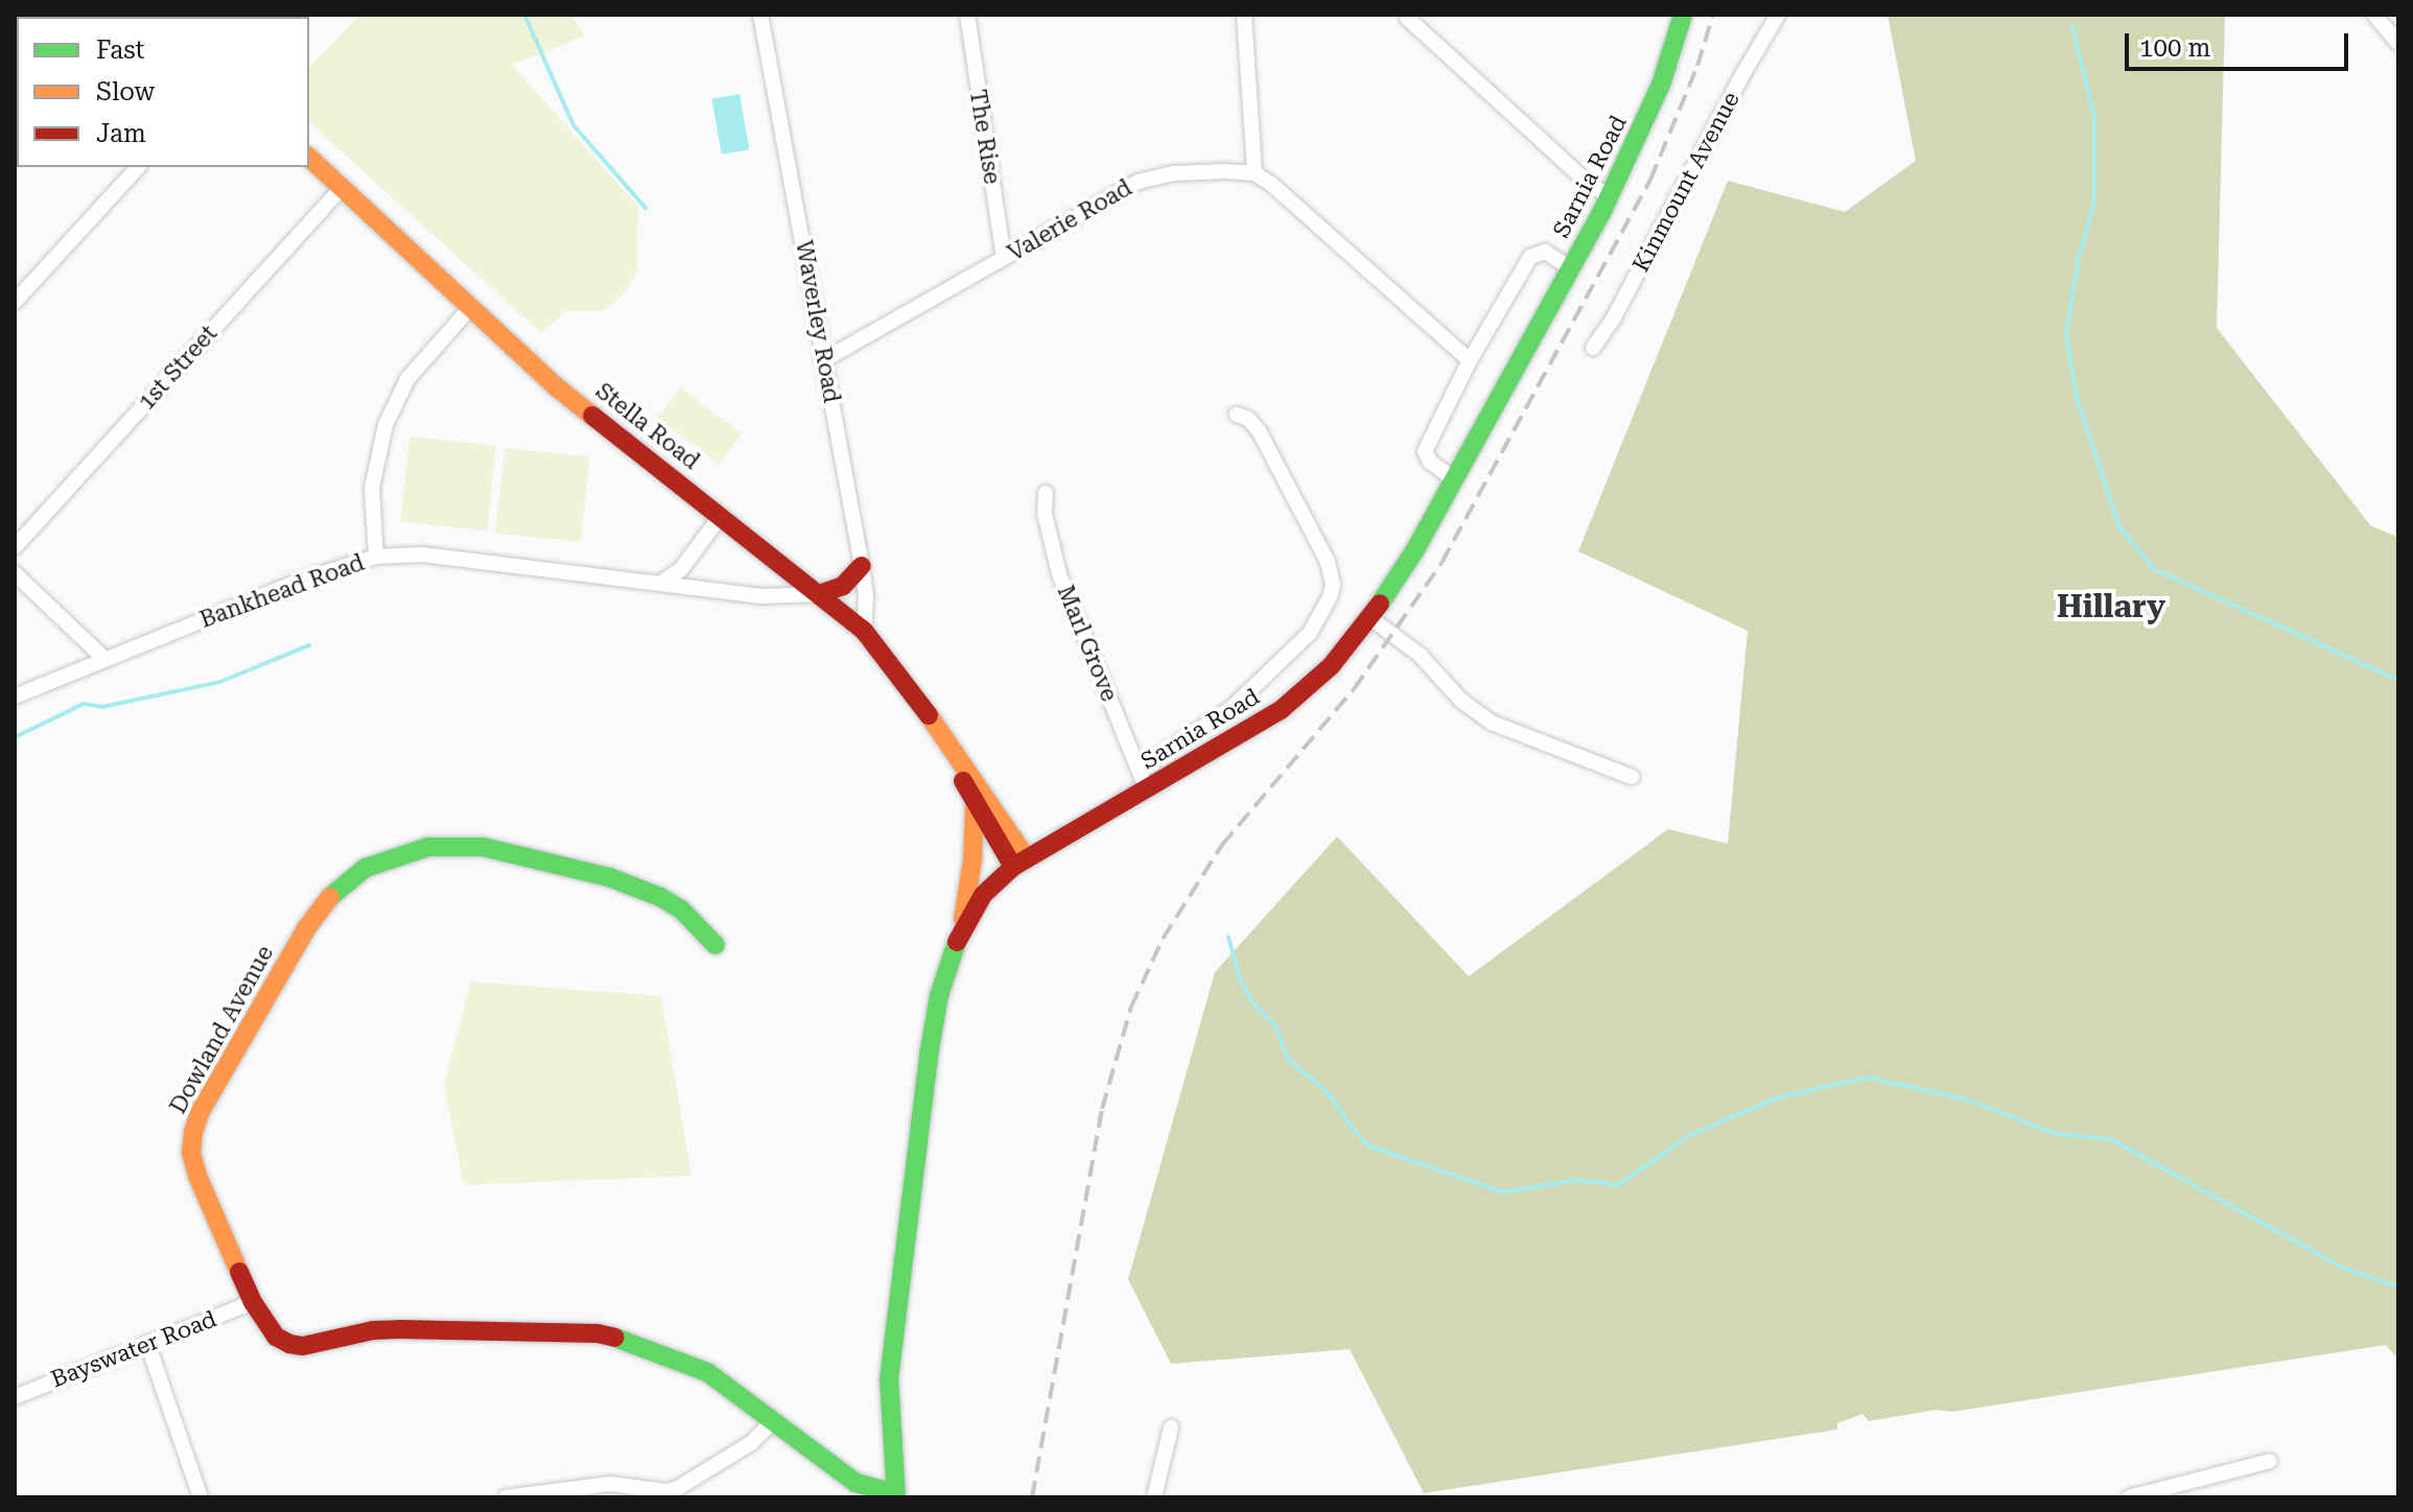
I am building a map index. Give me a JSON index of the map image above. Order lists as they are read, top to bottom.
{
  "streets": {
    "main road": ["Sarnia Road", "Stella Road", "Dowland Avenue"],
    "street": [
      "The Rise",
      "Kinmount Avenue",
      "Valerie Road",
      "Waverley Road",
      "1st Street",
      "Bankhead Road",
      "Marl Grove",
      "Bayswater Road"
    ]
  },
  "crossings": [
    ["The Rise", "Valerie Road"],
    ["Sarnia Road", "Stella Road"],
    ["Sarnia Road", "Marl Grove"],
    ["Sarnia Road", "Dowland Avenue"],
    ["Valerie Road", "Waverley Road"],
    ["Waverley Road", "Stella Road"],
    ["1st Street", "Stella Road"],
    ["Stella Road", "Bankhead Road"],
    ["Dowland Avenue", "Bayswater Road"]
  ],
  "districts": ["Hillary"],
  "legend": ["Fast", "Slow", "Jam"],
  "scale_bar": "100 m"
}
